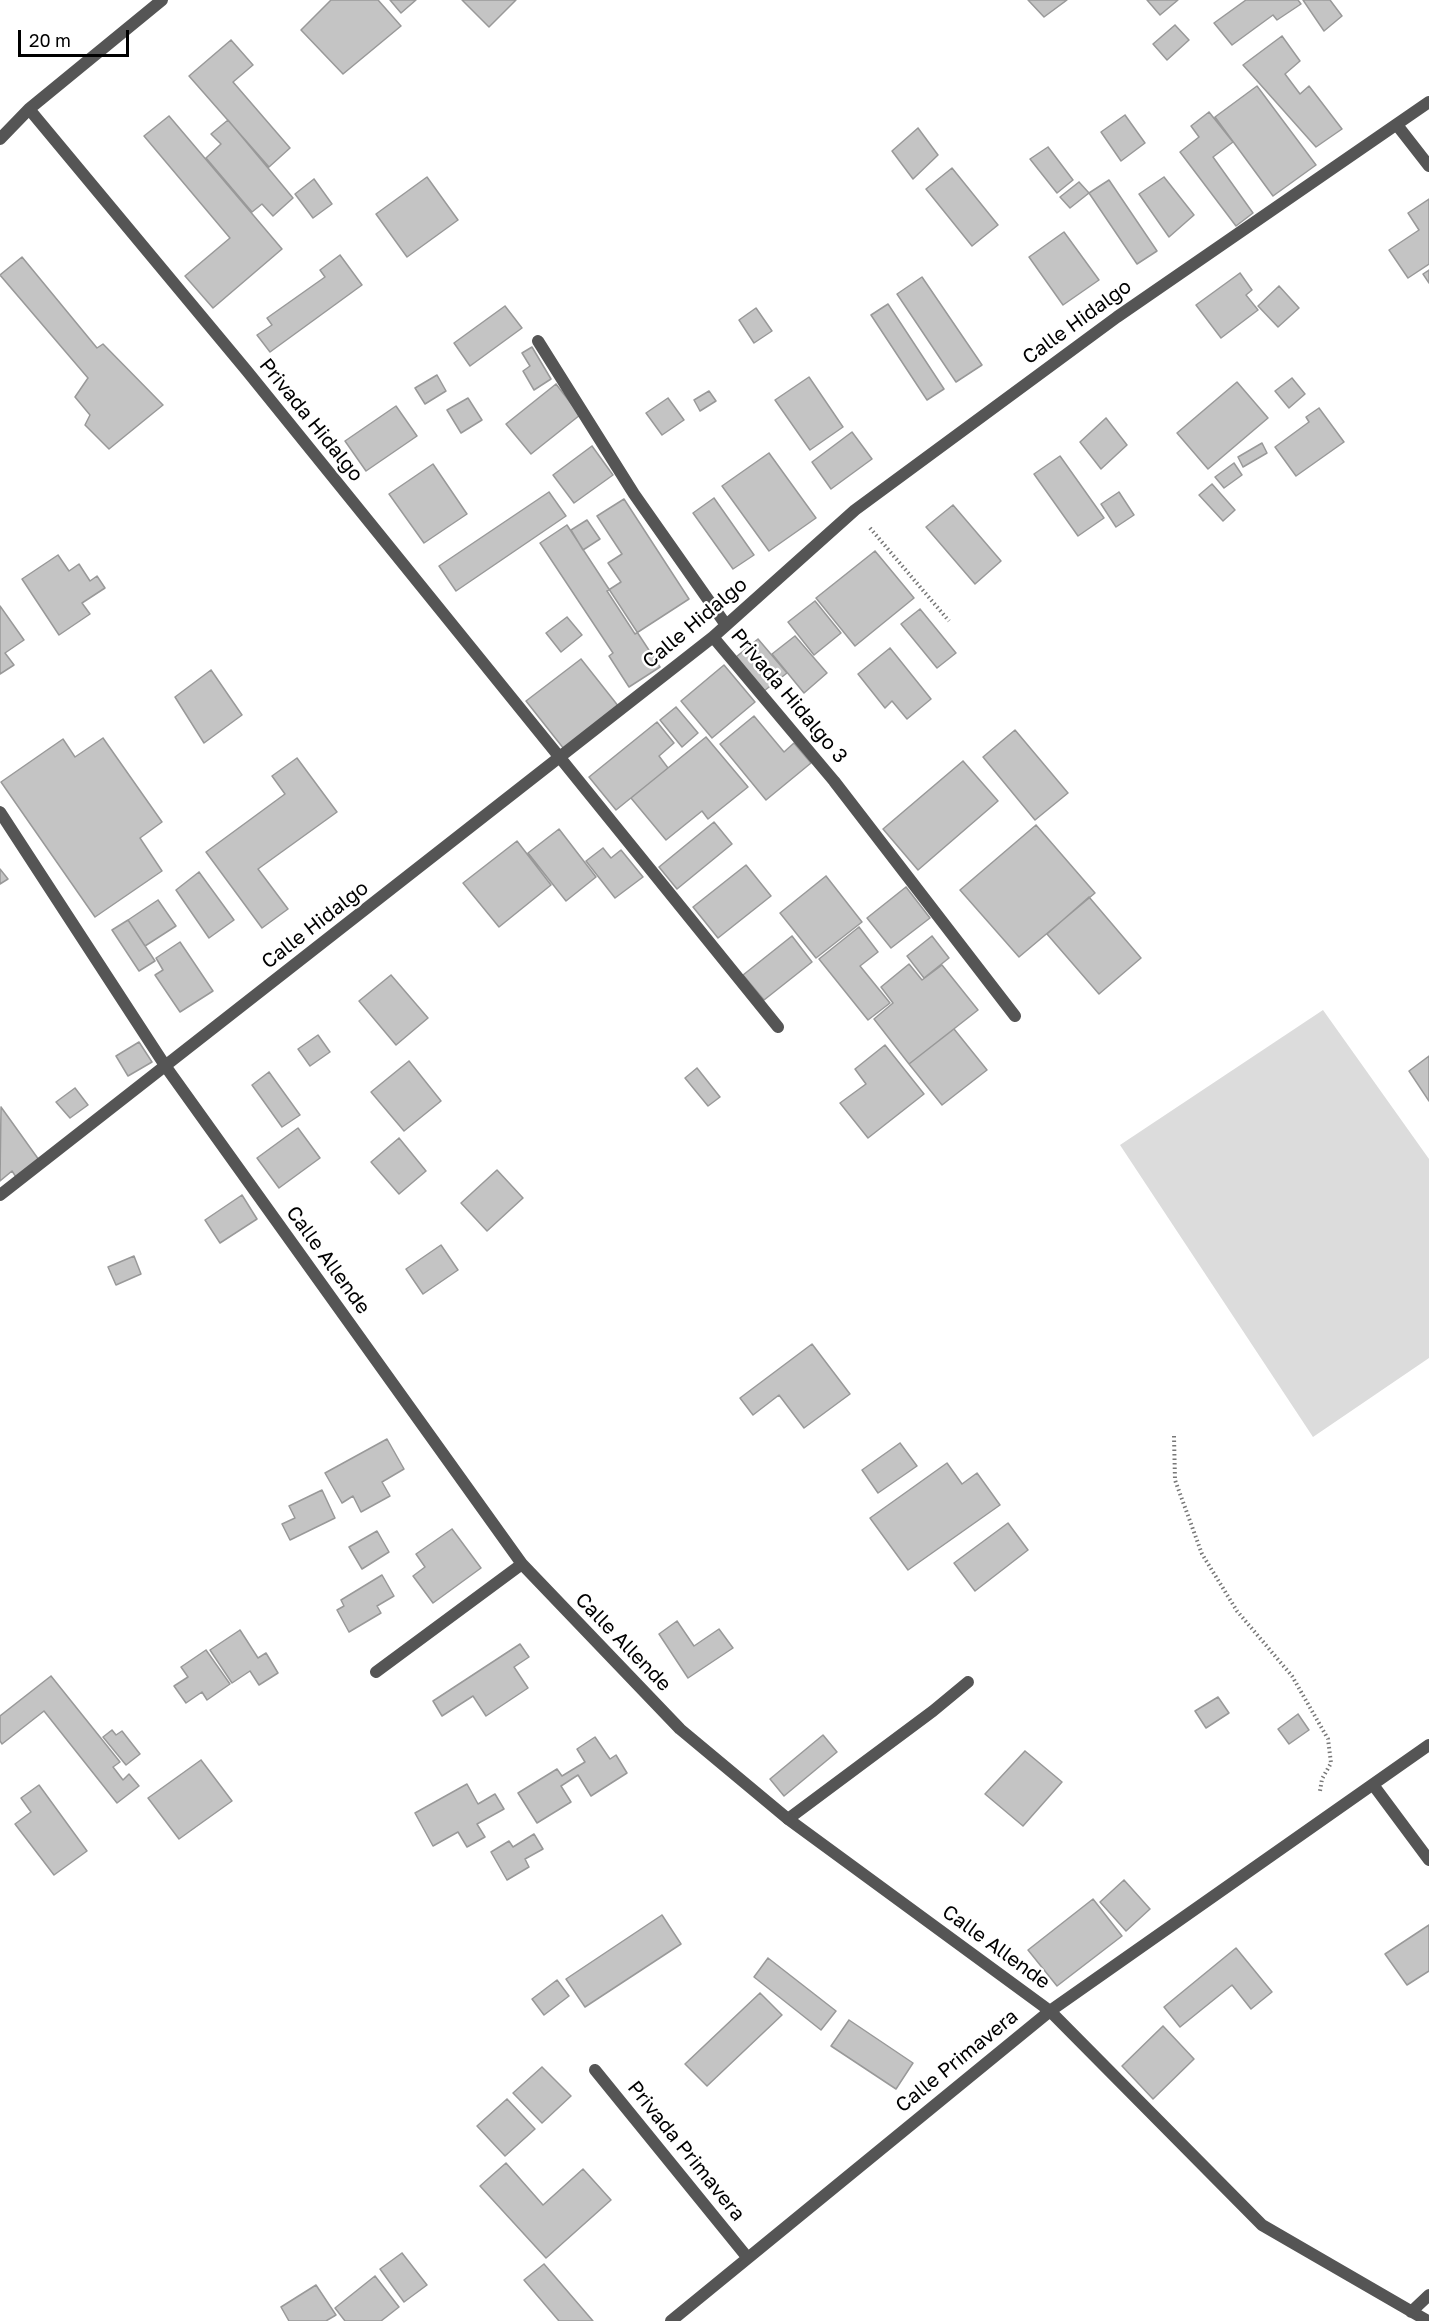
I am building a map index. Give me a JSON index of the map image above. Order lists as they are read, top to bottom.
{
  "streets": {
    "street": [
      "Calle Hidalgo",
      "Privada Hidalgo",
      "Privada Hidalgo 3",
      "Calle Allende",
      "Calle Primavera",
      "Privada Primavera"
    ]
  },
  "crossings": [
    ["Calle Hidalgo", "Privada Hidalgo"],
    ["Calle Hidalgo", "Privada Hidalgo 3"],
    ["Calle Hidalgo", "Calle Allende"],
    ["Calle Allende", "Calle Primavera"],
    ["Calle Primavera", "Privada Primavera"]
  ],
  "scale_bar": "20 m"
}
